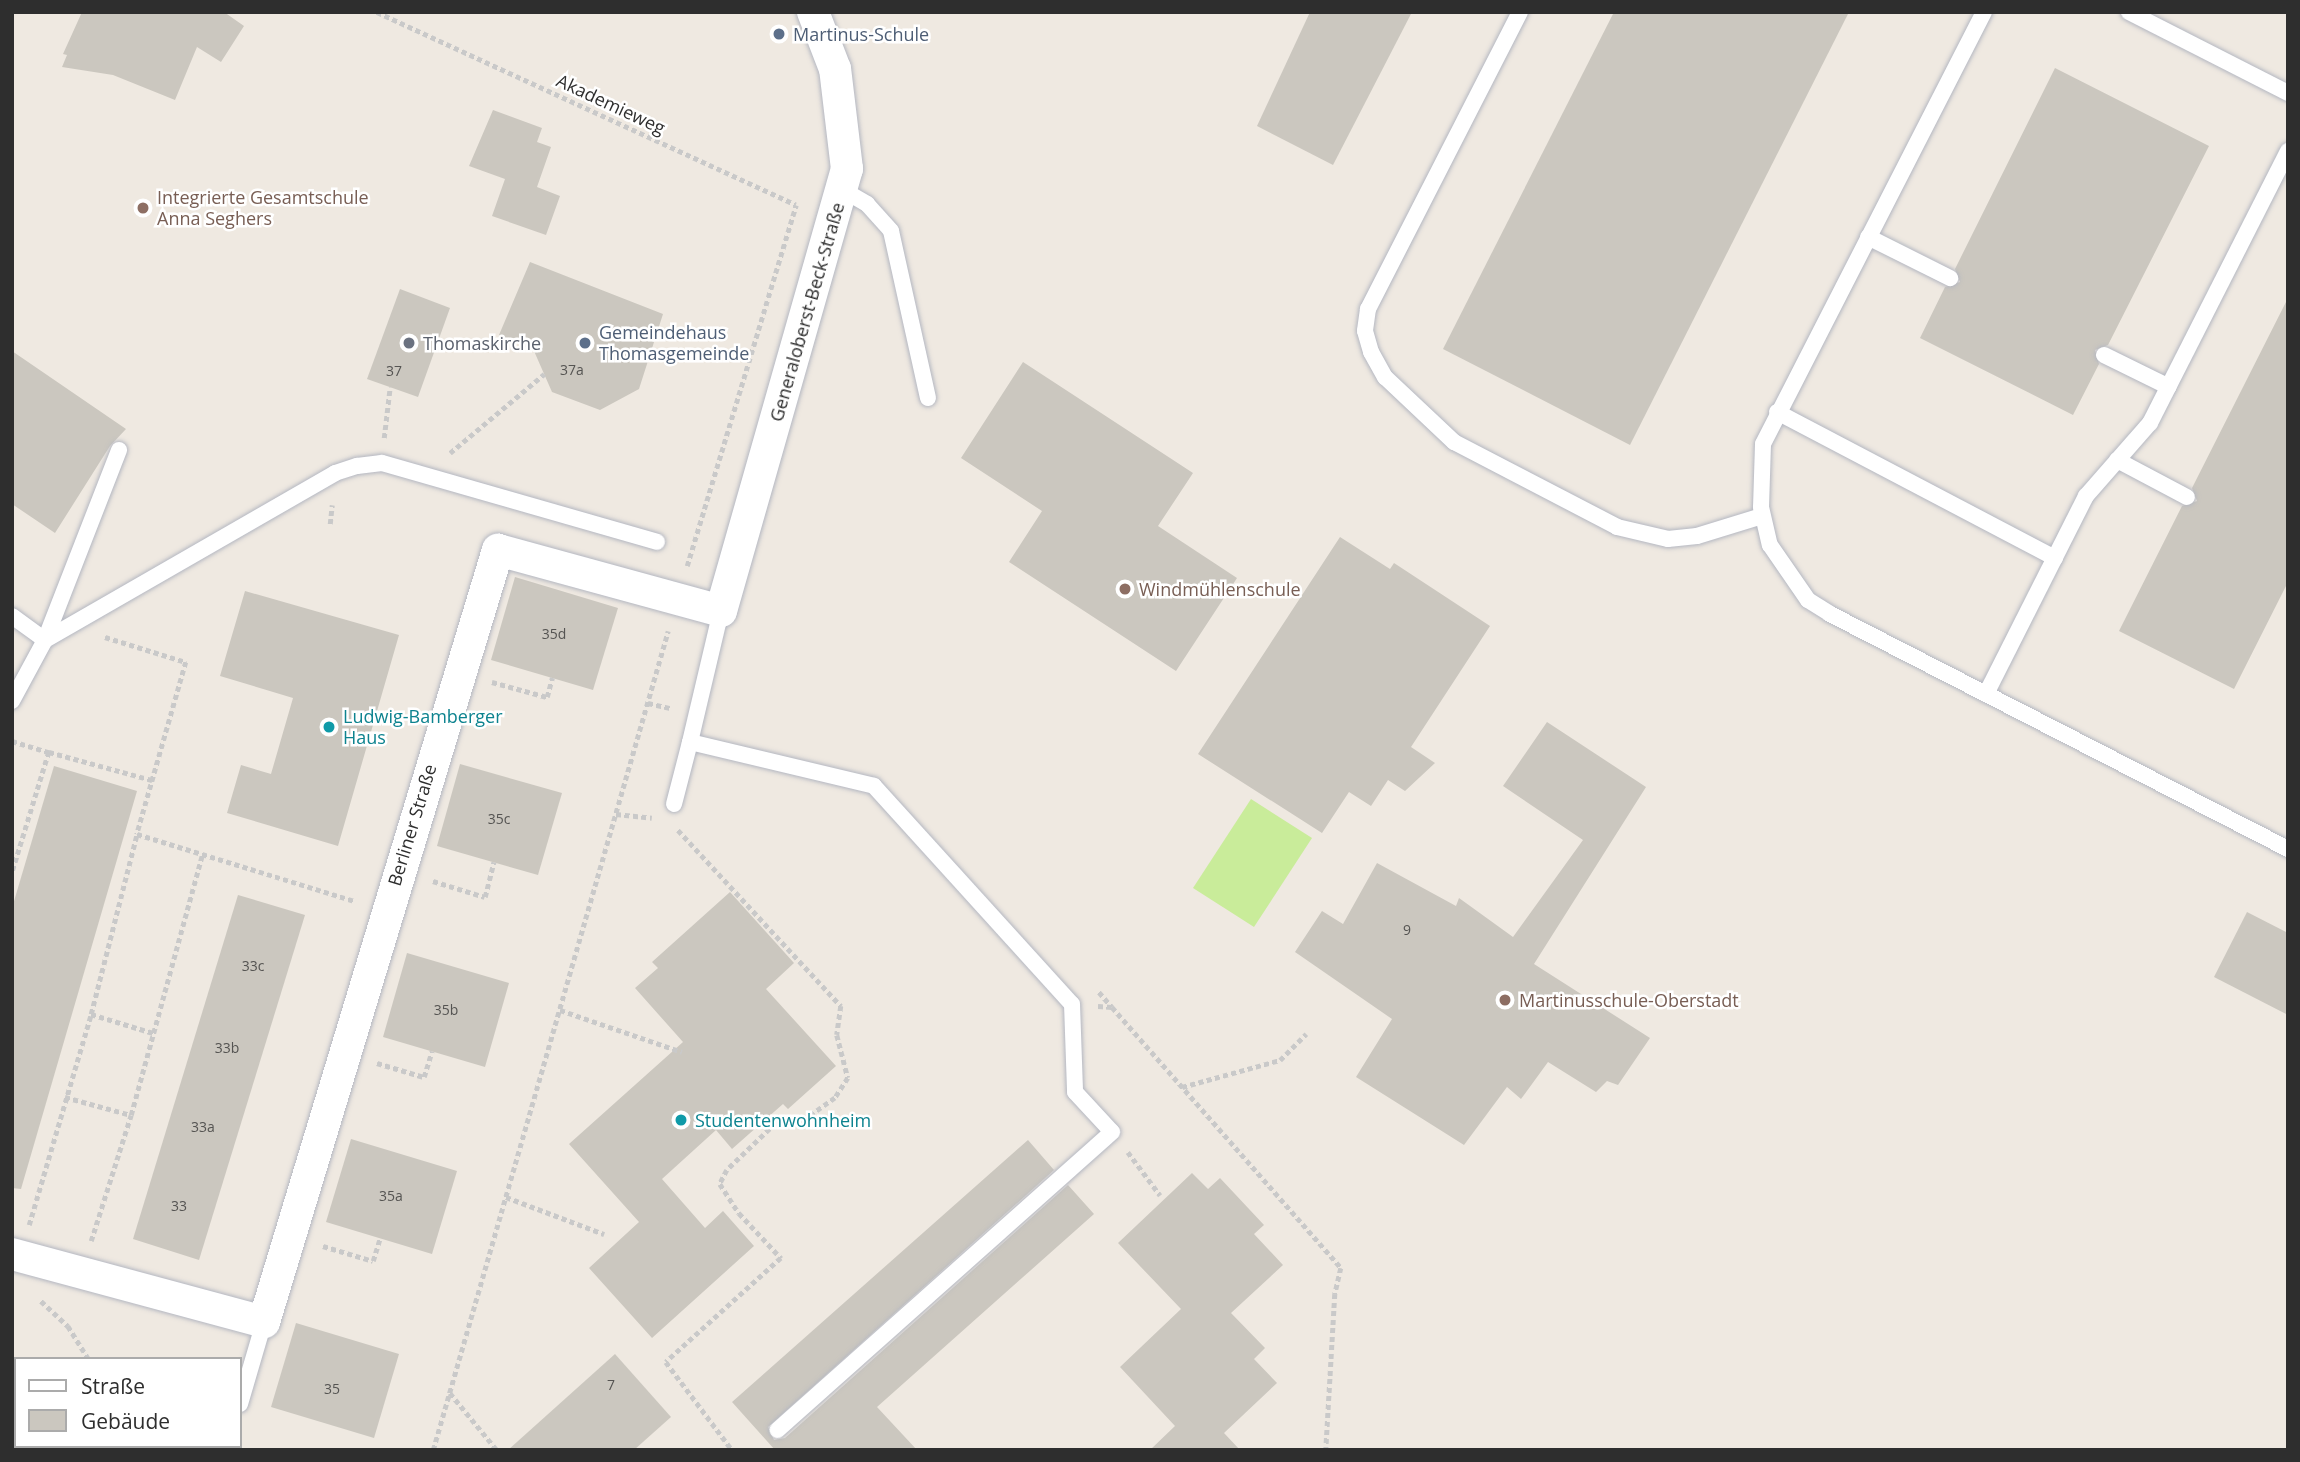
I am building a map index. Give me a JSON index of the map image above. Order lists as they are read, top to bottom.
{
  "streets": {
    "street": ["Generaloberst-Beck-Straße", "Berliner Straße"],
    "path": ["Akademieweg"]
  },
  "crossings": [
    ["Akademieweg", "Generaloberst-Beck-Straße"],
    ["Generaloberst-Beck-Straße", "Berliner Straße"]
  ],
  "places": [
    "Martinus-Schule",
    "Integrierte Gesamtschule Anna Seghers",
    "Thomaskirche",
    "Gemeindehaus Thomasgemeinde",
    "Windmühlenschule",
    "Ludwig-Bamberger Haus",
    "Martinusschule-Oberstadt",
    "Studentenwohnheim"
  ],
  "house_numbers": [
    "37a",
    "37",
    "35d",
    "35c",
    "9",
    "33c",
    "35b",
    "33b",
    "33a",
    "35a",
    "33",
    "7",
    "35"
  ],
  "legend": ["Straße", "Gebäude"]
}
